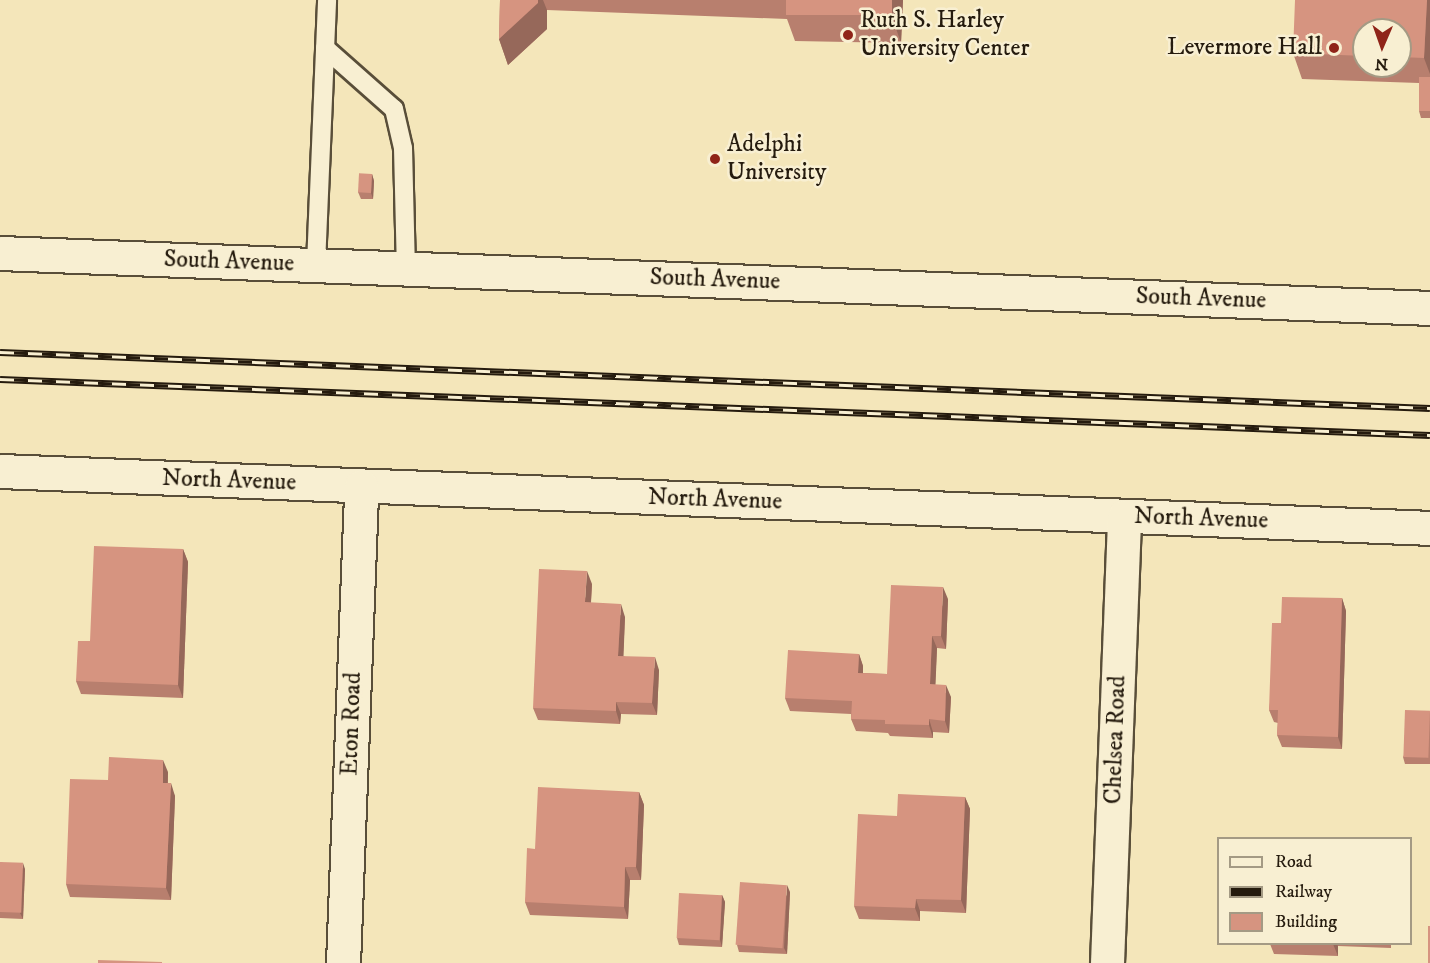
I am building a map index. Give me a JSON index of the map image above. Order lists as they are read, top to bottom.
{
  "streets": {
    "street": [
      "South Avenue",
      "North Avenue",
      "Eton Road",
      "Chelsea Road"
    ]
  },
  "crossings": [
    ["North Avenue", "Eton Road"],
    ["North Avenue", "Chelsea Road"]
  ],
  "places": ["Ruth S. Harley University Center", "Levermore Hall", "Adelphi University"],
  "legend": ["Road", "Railway", "Building"],
  "north": "bottom"
}
